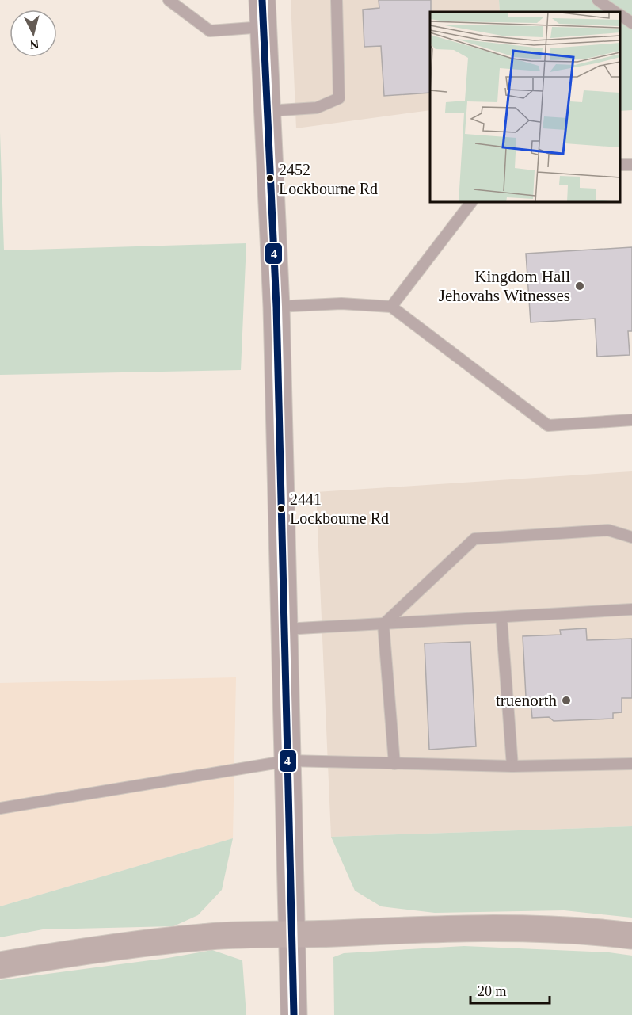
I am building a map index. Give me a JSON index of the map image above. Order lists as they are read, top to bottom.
{
  "places": [
    "2452 Lockbourne Rd",
    "Kingdom Hall Jehovahs Witnesses",
    "2441 Lockbourne Rd",
    "truenorth"
  ],
  "lines": ["transit line 4"],
  "scale_bar": "20 m",
  "north": "bottom"
}
